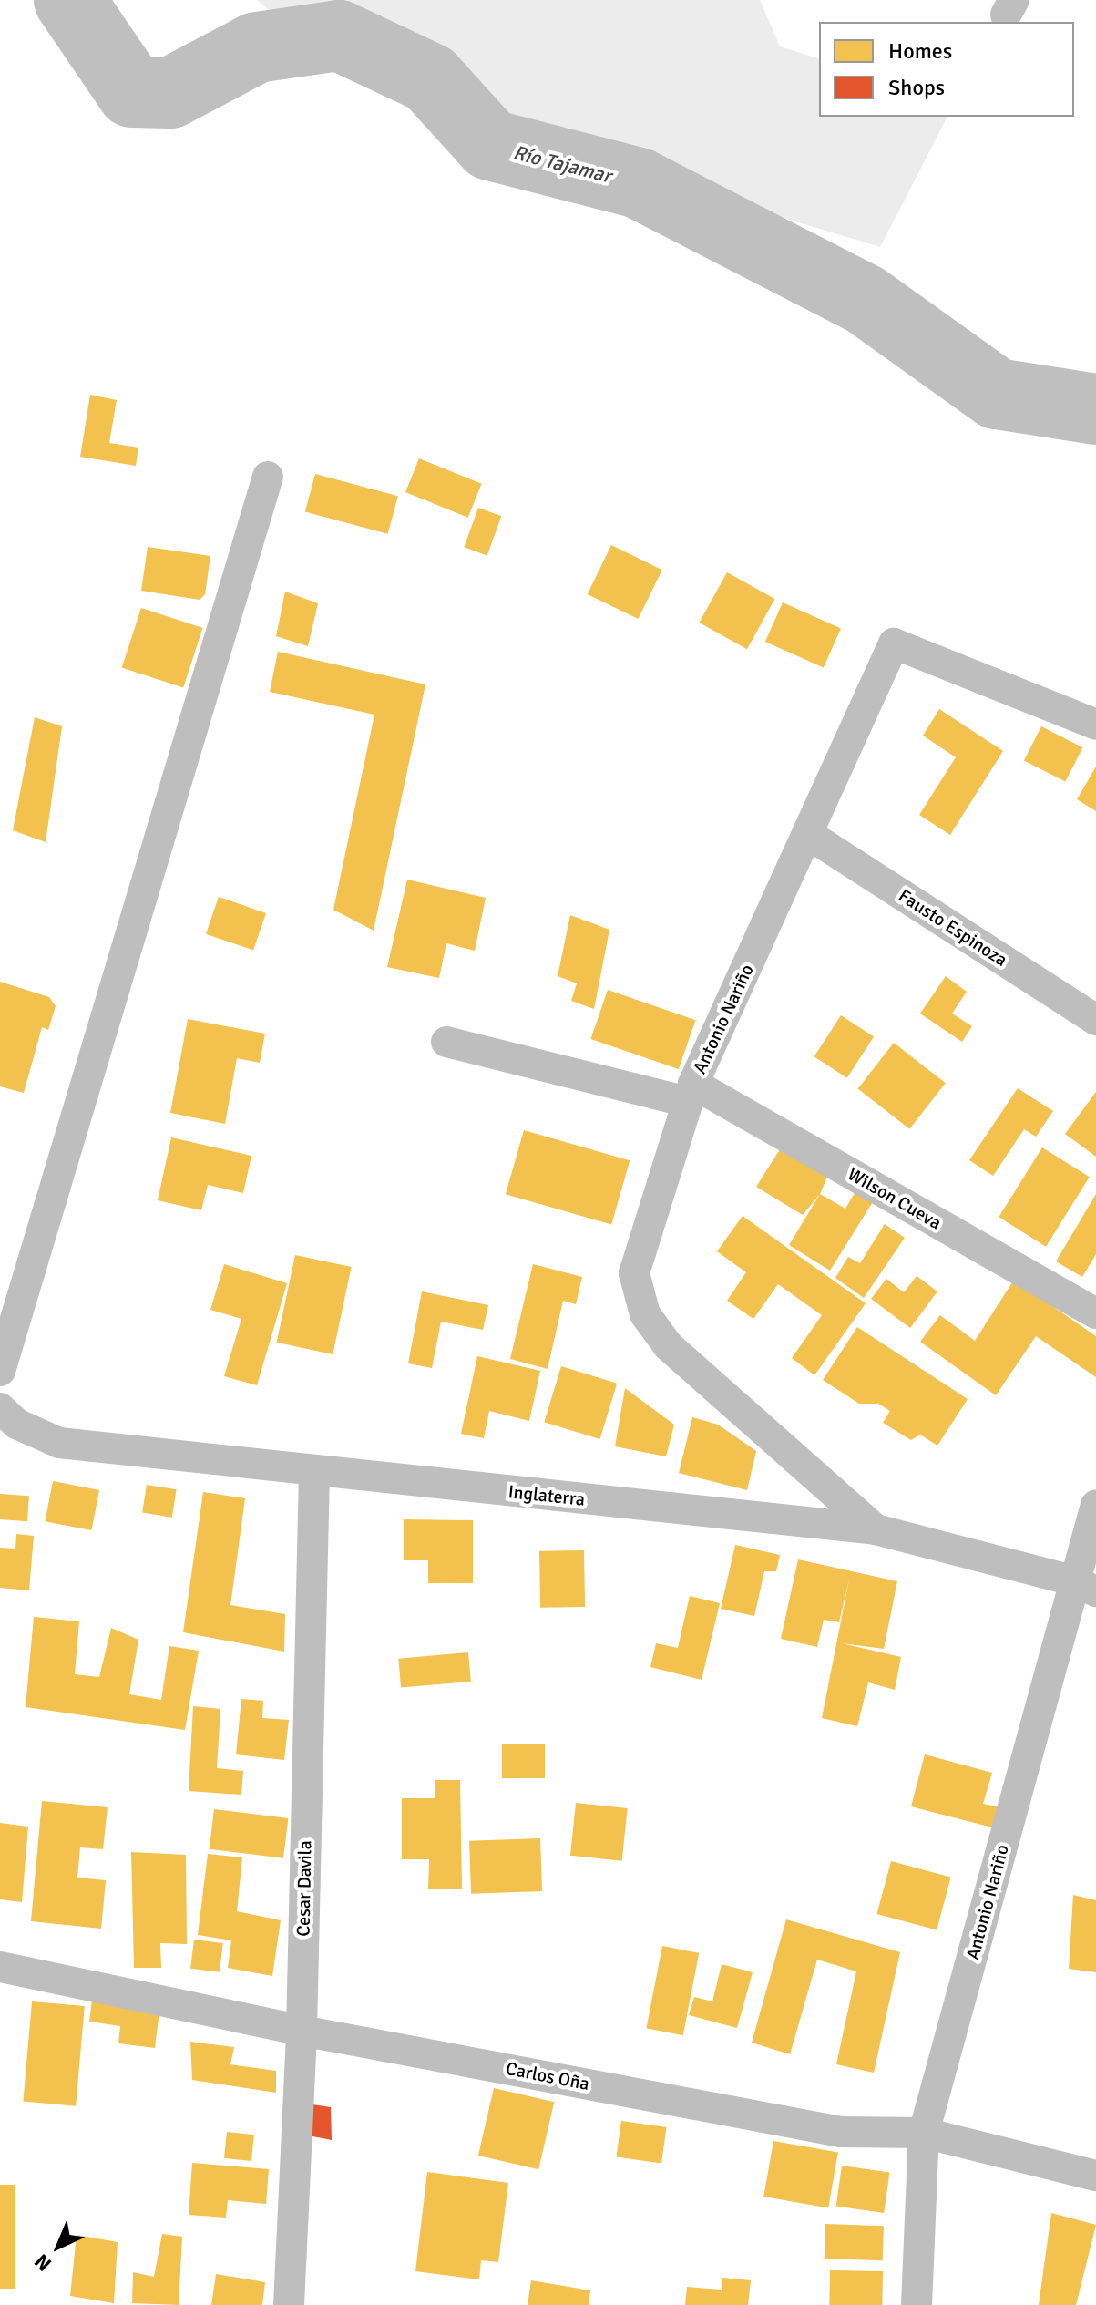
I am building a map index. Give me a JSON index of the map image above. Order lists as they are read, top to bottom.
{
  "streets": {
    "street": [
      "Fausto Espinoza",
      "Antonio Nariño",
      "Wilson Cueva",
      "Inglaterra",
      "Cesar Davila",
      "Carlos Oña"
    ]
  },
  "crossings": [
    ["Fausto Espinoza", "Antonio Nariño"],
    ["Antonio Nariño", "Wilson Cueva"],
    ["Antonio Nariño", "Inglaterra"],
    ["Antonio Nariño", "Carlos Oña"],
    ["Inglaterra", "Cesar Davila"],
    ["Cesar Davila", "Carlos Oña"]
  ],
  "water": ["Río Tajamar"],
  "legend": ["Homes", "Shops"],
  "north": "bottom left"
}
